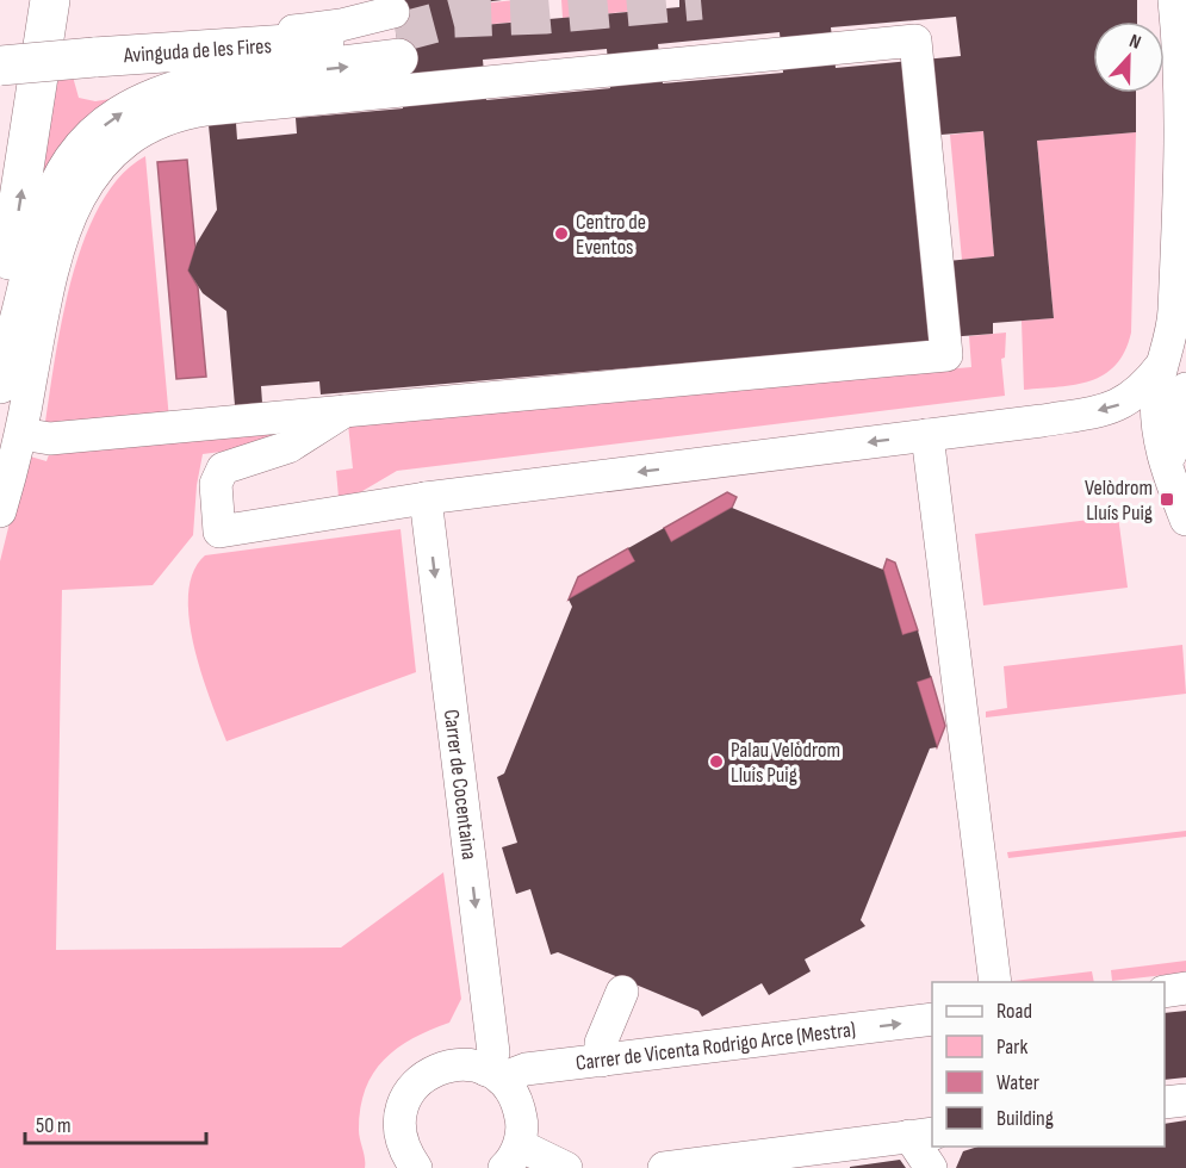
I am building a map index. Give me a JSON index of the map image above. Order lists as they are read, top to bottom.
{
  "streets": {
    "main road": ["Avinguda de les Fires"],
    "street": ["Carrer de Cocentaina", "Carrer de Vicenta Rodrigo Arce (Mestra)"]
  },
  "crossings": [
    ["Carrer de Cocentaina", "Carrer de Vicenta Rodrigo Arce (Mestra)"]
  ],
  "one_way": ["Carrer de Cocentaina"],
  "places": {
    "other": ["Centro de Eventos", "Palau Velòdrom Lluís Puig"],
    "transit": ["Velòdrom Lluís Puig"]
  },
  "legend": [
    "Road",
    "Park",
    "Water",
    "Building"
  ],
  "scale_bar": "50 m",
  "north": "top"
}
